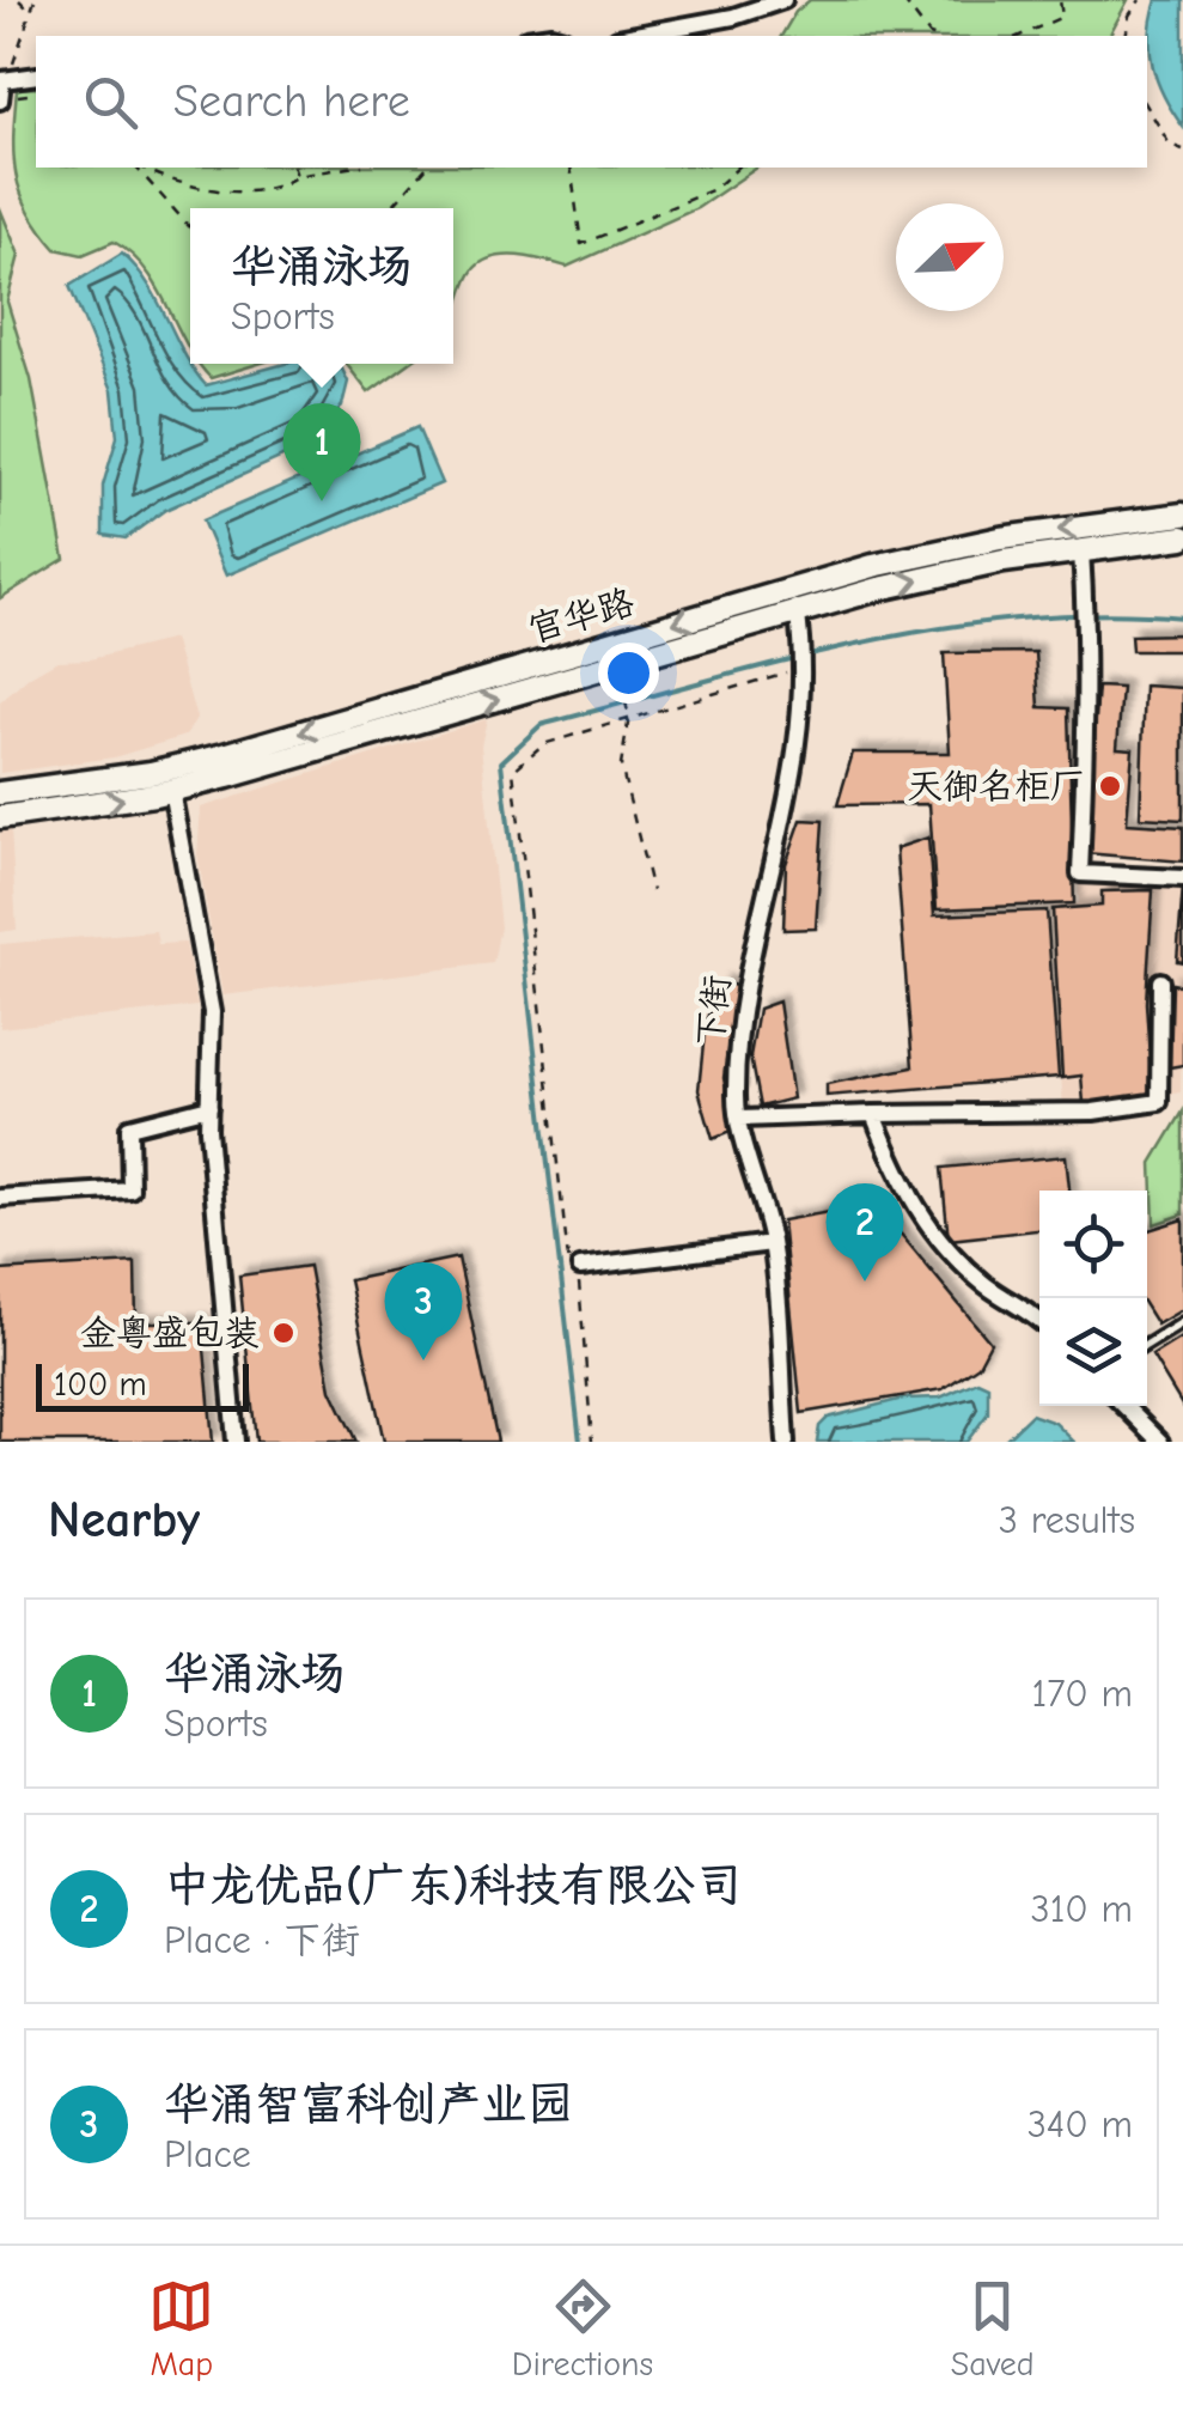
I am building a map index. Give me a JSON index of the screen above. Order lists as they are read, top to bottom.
{
  "streets": {
    "main road": ["官华路"],
    "street": ["下街"]
  },
  "crossings": [
    ["官华路", "下街"]
  ],
  "places": ["天御名柜厂", "金粤盛包装"],
  "scale_bar": "100 m",
  "north": "top right",
  "page": {
    "search": "Search here",
    "popup": ["华涌泳场", "Sports"],
    "pins": ["1", "2", "3"],
    "scale": "100 m",
    "heading": ["Nearby", "3 results"],
    "list": [
      {
        "mark": "1",
        "name": "华涌泳场",
        "note": "Sports",
        "value": "170 m"
      },
      {
        "mark": "2",
        "name": "中龙优品(广东)科技有限公司",
        "note": "Place · 下街",
        "value": "310 m"
      },
      {
        "mark": "3",
        "name": "华涌智富科创产业园",
        "note": "Place",
        "value": "340 m"
      }
    ],
    "nav": ["Map", "Directions", "Saved"]
  }
}
